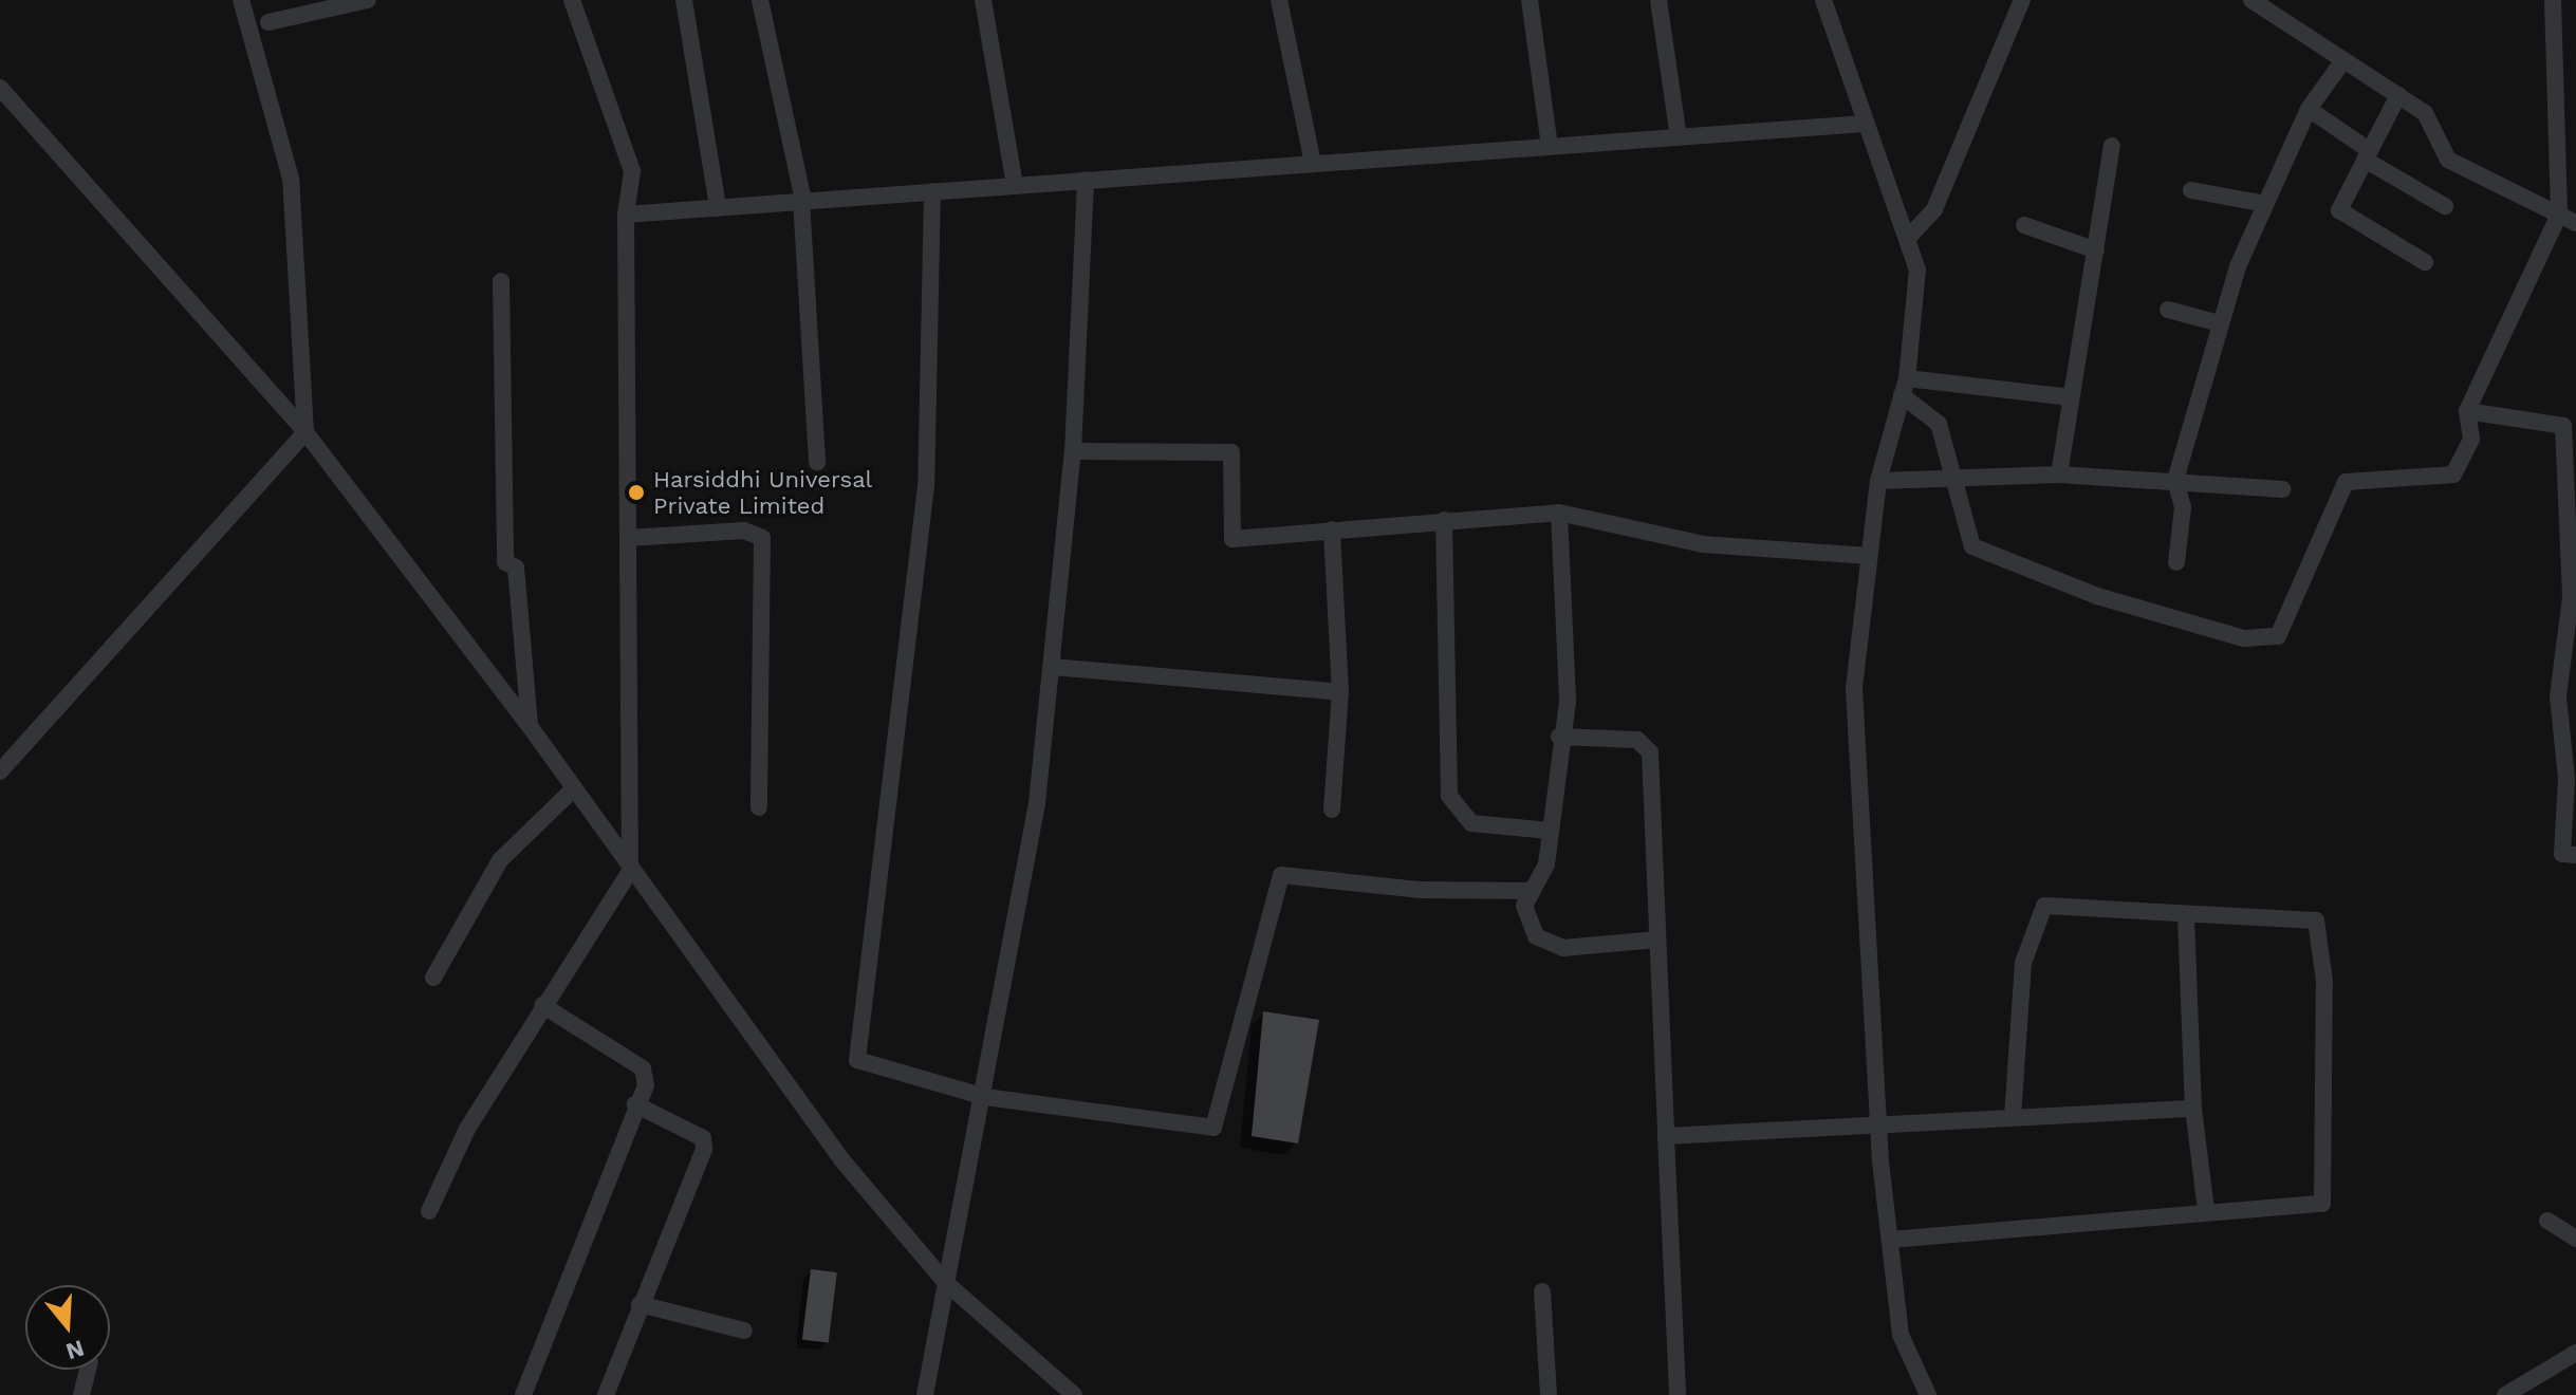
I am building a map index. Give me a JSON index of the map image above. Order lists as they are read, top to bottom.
{
  "places": ["Harsiddhi Universal Private Limited"],
  "north": "bottom"
}
